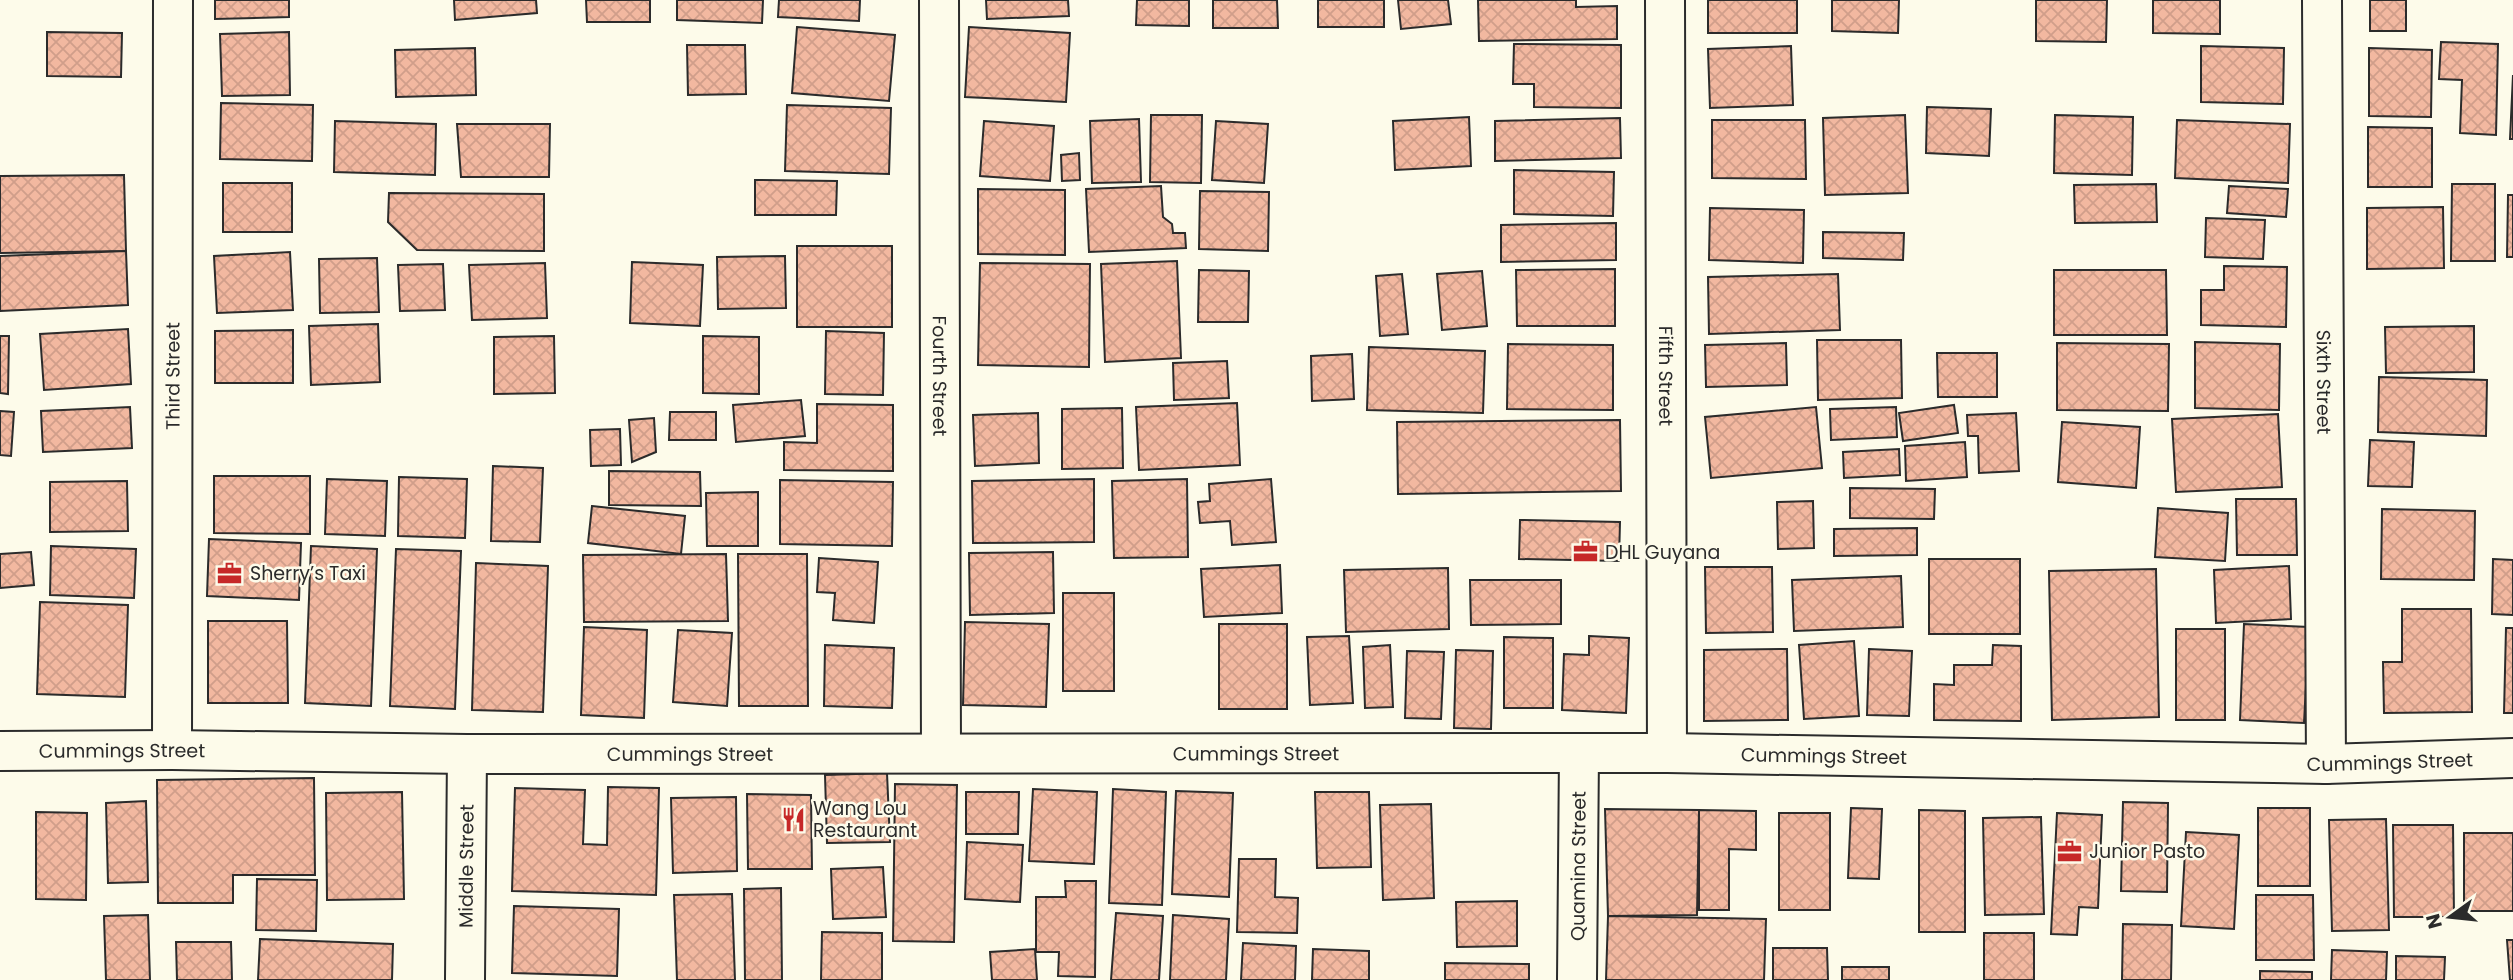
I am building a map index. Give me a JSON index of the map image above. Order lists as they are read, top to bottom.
{
  "streets": {
    "street": [
      "Third Street",
      "Fourth Street",
      "Fifth Street",
      "Sixth Street",
      "Cummings Street",
      "Middle Street",
      "Quamina Street"
    ]
  },
  "crossings": [
    ["Third Street", "Cummings Street"],
    ["Fourth Street", "Cummings Street"],
    ["Fifth Street", "Cummings Street"],
    ["Sixth Street", "Cummings Street"],
    ["Cummings Street", "Middle Street"],
    ["Cummings Street", "Quamina Street"]
  ],
  "places": {
    "office": ["DHL Guyana", "Sherry’s Taxi", "Junior Pasto"],
    "restaurant": ["Wang Lou Restaurant"]
  },
  "north": "left"
}
